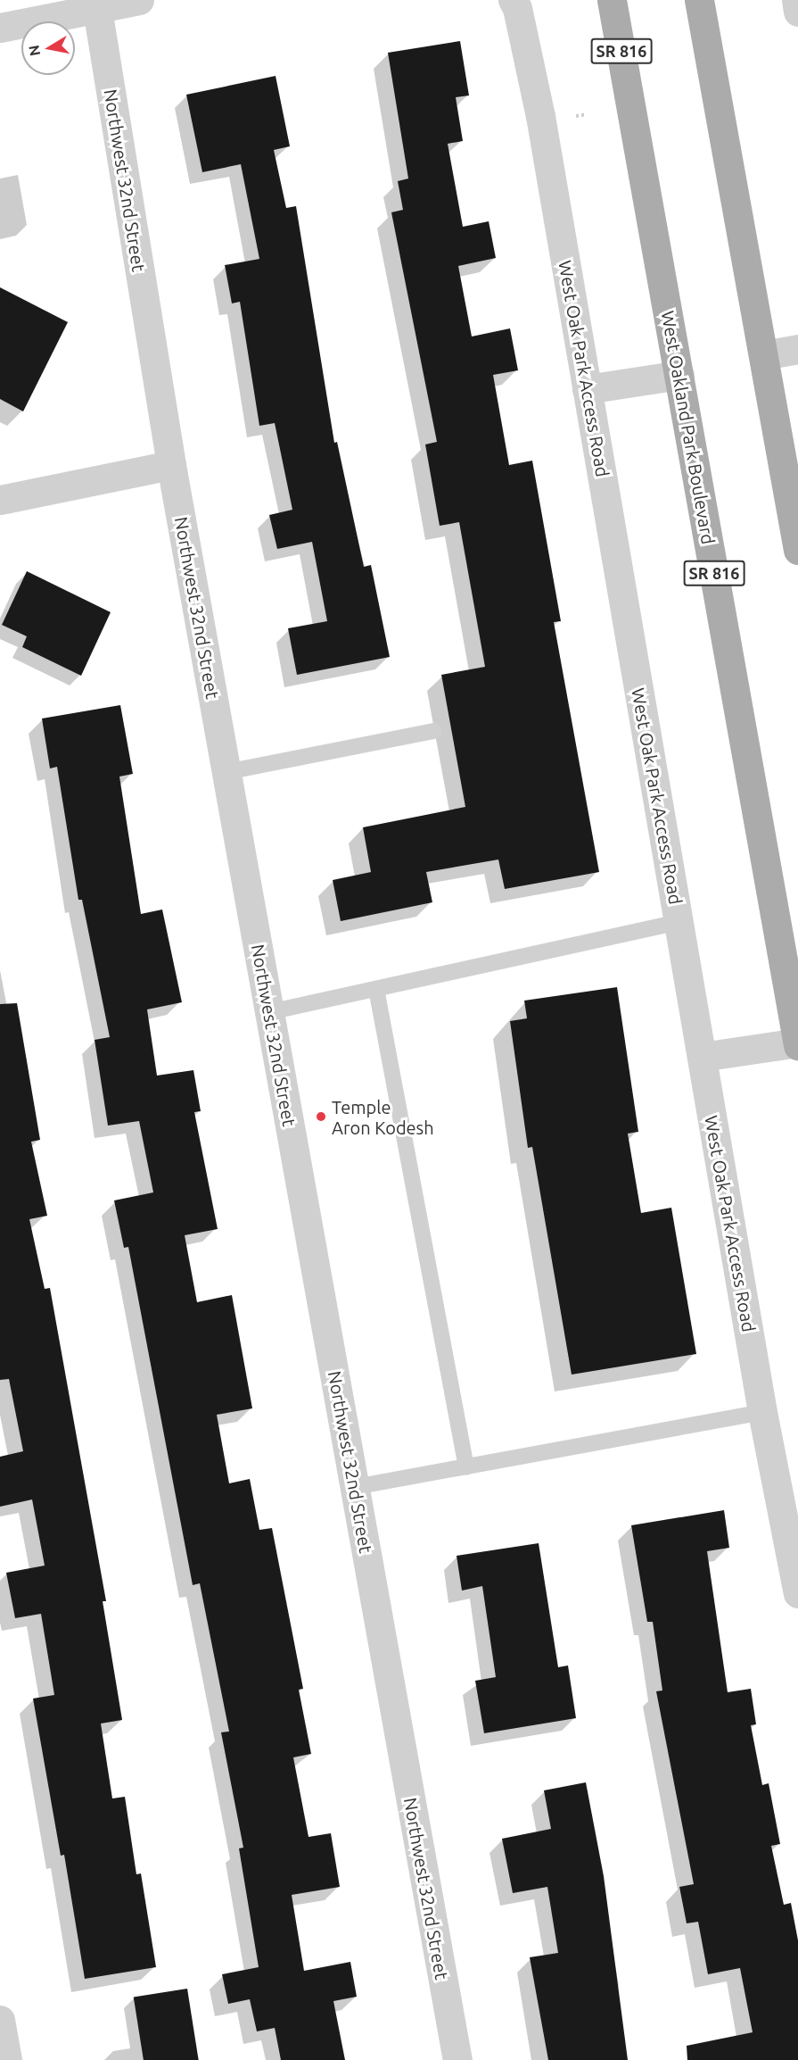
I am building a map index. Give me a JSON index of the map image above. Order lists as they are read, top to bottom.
{
  "streets": {
    "main road": ["SR 816", "West Oakland Park Boulevard"],
    "street": ["Northwest 32nd Street", "West Oak Park Access Road"]
  },
  "places": ["Temple Aron Kodesh"],
  "north": "left"
}
